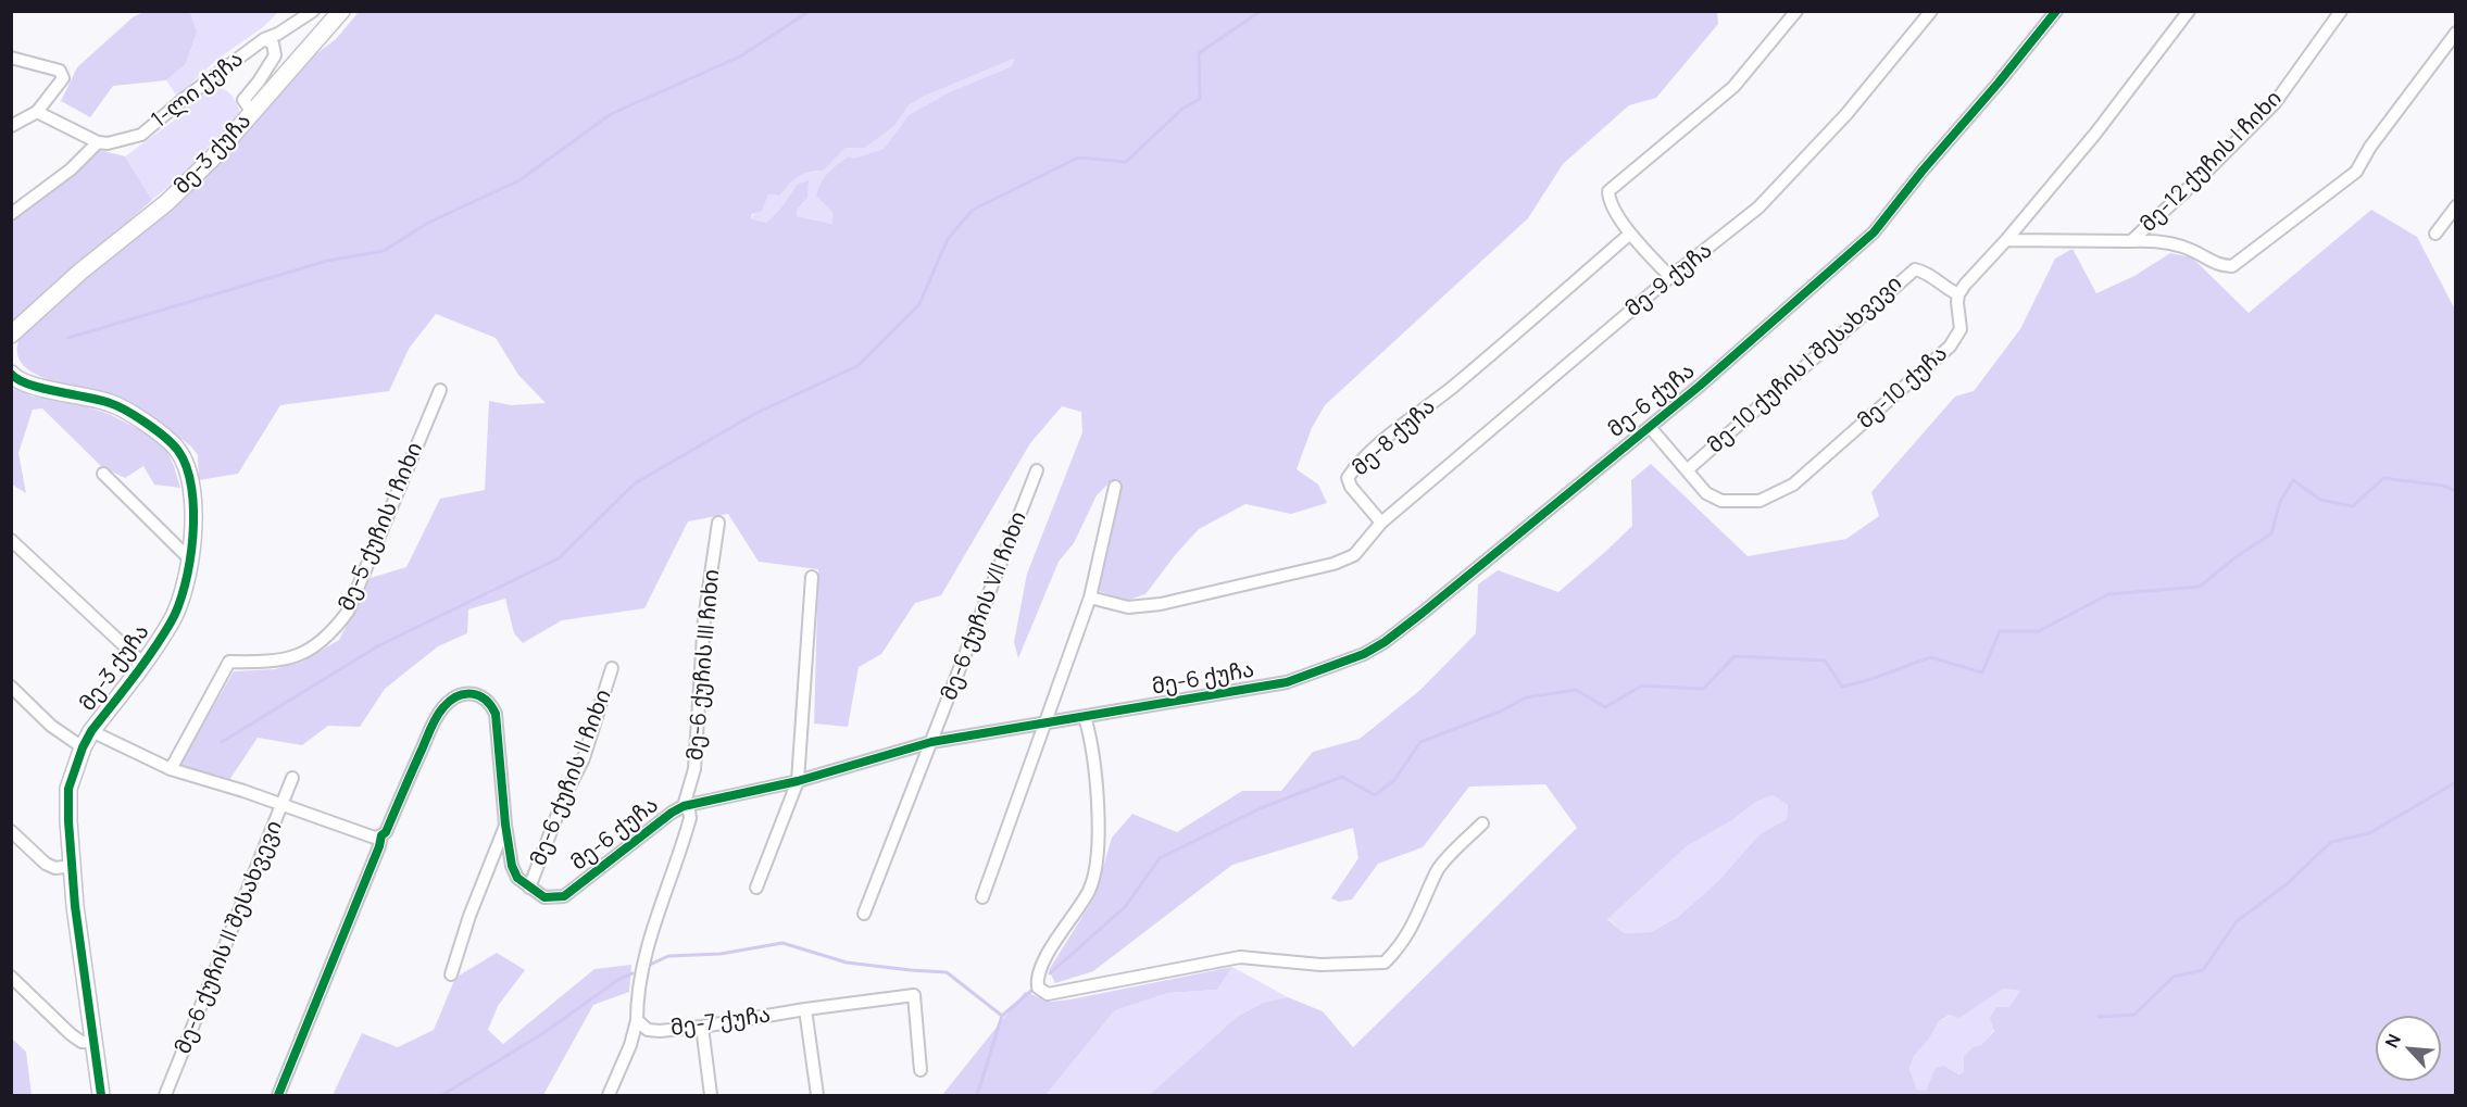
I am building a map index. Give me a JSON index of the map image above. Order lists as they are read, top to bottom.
{
  "streets": {
    "street": [
      "1-ლი ქუჩა",
      "მე-3 ქუჩა",
      "მე-12 ქუჩის I ჩიხი",
      "მე-9 ქუჩა",
      "მე-10 ქუჩის I შესახვევი",
      "მე-10 ქუჩა",
      "მე-6 ქუჩა",
      "მე-8 ქუჩა",
      "მე-5 ქუჩის I ჩიხი",
      "მე-6 ქუჩის VII ჩიხი",
      "მე-6 ქუჩის III ჩიხი",
      "მე-6 ქუჩის II ჩიხი",
      "მე-6 ქუჩის II შესახვევი",
      "მე-7 ქუჩა"
    ]
  },
  "crossings": [
    ["1-ლი ქუჩა", "მე-3 ქუჩა"],
    ["მე-9 ქუჩა", "მე-8 ქუჩა"],
    ["მე-10 ქუჩის I შესახვევი", "მე-10 ქუჩა"],
    ["მე-10 ქუჩა", "მე-6 ქუჩა"],
    ["მე-6 ქუჩა", "მე-6 ქუჩის VII ჩიხი"],
    ["მე-6 ქუჩა", "მე-6 ქუჩის III ჩიხი"],
    ["მე-6 ქუჩა", "მე-6 ქუჩის II ჩიხი"]
  ],
  "north": "top left"
}
